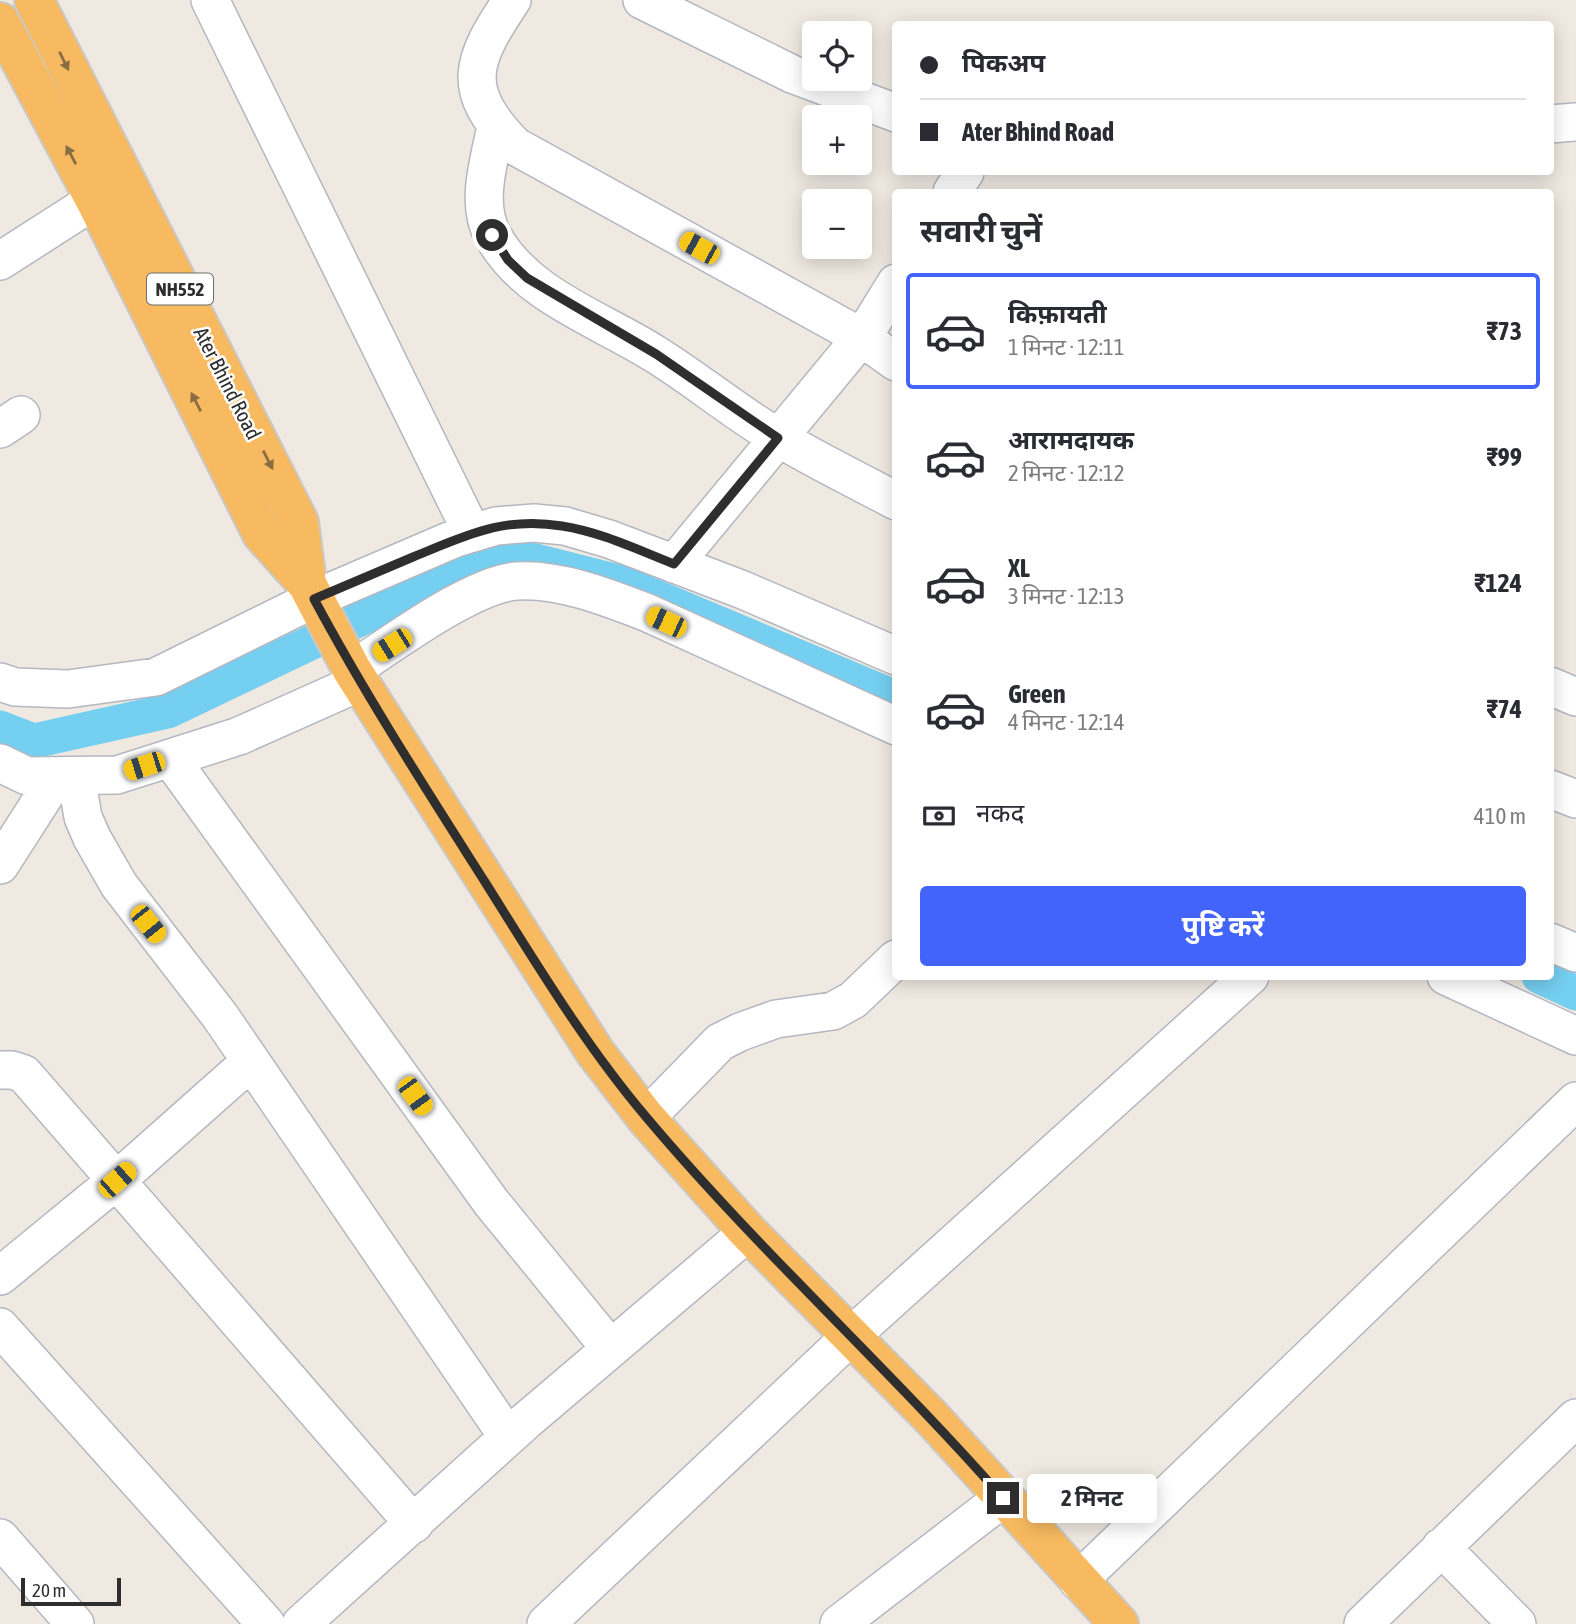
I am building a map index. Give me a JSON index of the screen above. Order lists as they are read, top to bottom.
{
  "streets": {
    "highway": ["NH552", "Ater Bhind Road"]
  },
  "scale_bar": "20 m",
  "page": {
    "map_buttons": ["+", "−"],
    "banner": ["पिकअप", "Ater Bhind Road"],
    "heading": "सवारी चुनें",
    "list": [
      {
        "name": "किफ़ायती",
        "note": "1 मिनट · 12:11",
        "value": "₹73"
      },
      {
        "name": "आरामदायक",
        "note": "2 मिनट · 12:12",
        "value": "₹99"
      },
      {
        "name": "XL",
        "note": "3 मिनट · 12:13",
        "value": "₹124"
      },
      {
        "name": "Green",
        "note": "4 मिनट · 12:14",
        "value": "₹74"
      }
    ],
    "pay": ["नकद", "410 m"],
    "buttons": "पुष्टि करें",
    "bubble": "2 मिनट",
    "scale": "20 m"
  }
}
